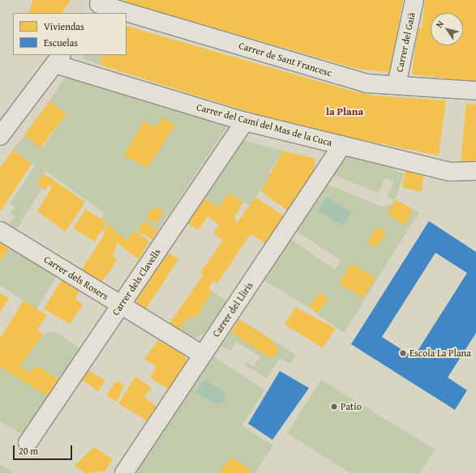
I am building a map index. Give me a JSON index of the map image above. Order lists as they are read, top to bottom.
{
  "streets": {
    "street": [
      "Carrer del Gaià",
      "Carrer de Sant Francesc",
      "Carrer del Camí del Mas de la Cuca",
      "Carrer dels Rosers",
      "Carrer dels Clavells",
      "Carrer del Lliris"
    ]
  },
  "crossings": [
    ["Carrer del Gaià", "Carrer de Sant Francesc"],
    ["Carrer del Camí del Mas de la Cuca", "Carrer dels Clavells"],
    ["Carrer del Camí del Mas de la Cuca", "Carrer del Lliris"],
    ["Carrer dels Rosers", "Carrer dels Clavells"],
    ["Carrer dels Rosers", "Carrer del Lliris"]
  ],
  "districts": ["la Plana"],
  "places": ["Escola La Plana", "Patio"],
  "legend": ["Viviendas", "Escuelas"],
  "scale_bar": "20 m",
  "north": "top left"
}
